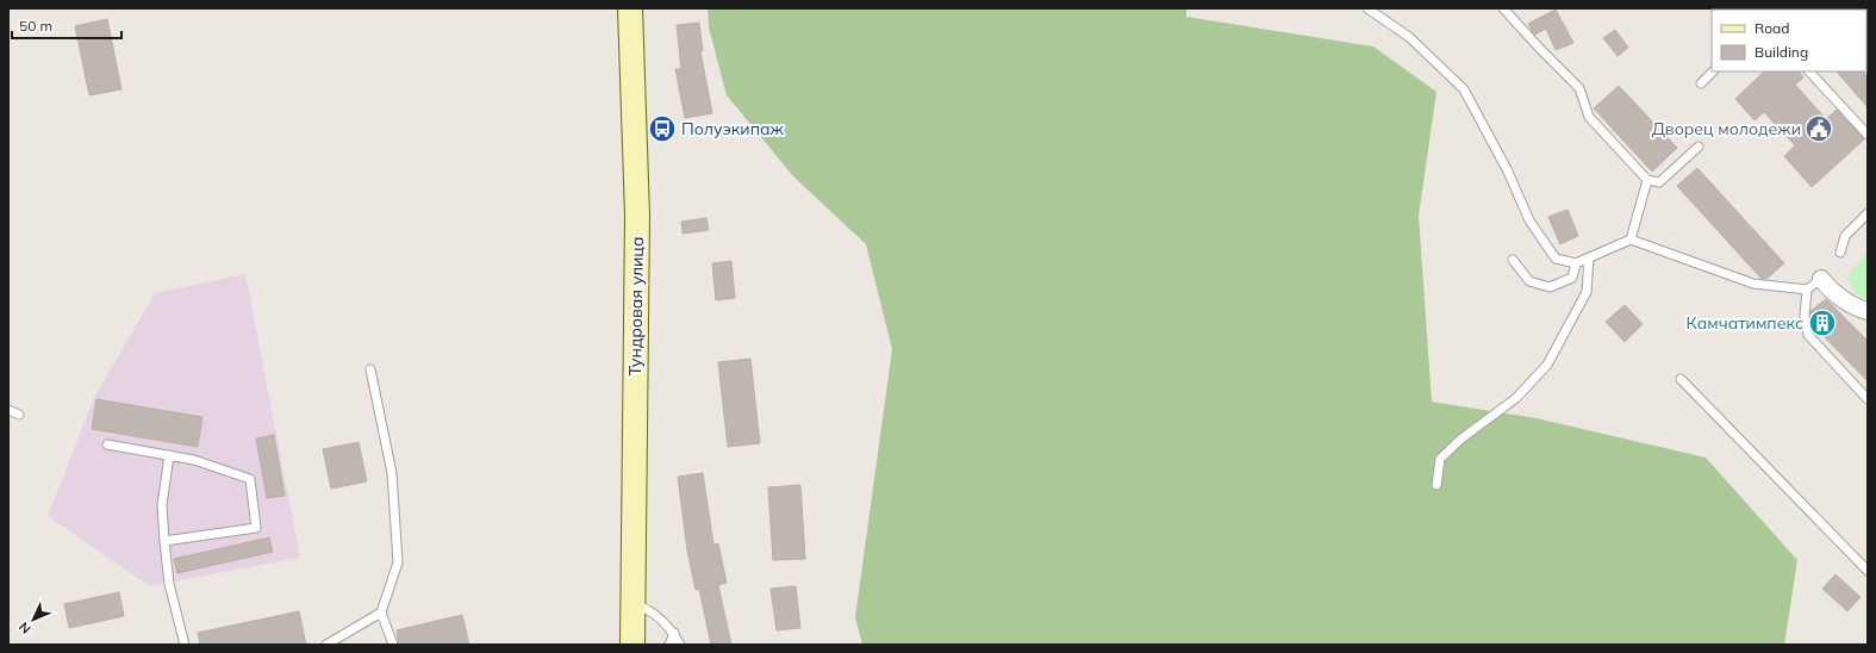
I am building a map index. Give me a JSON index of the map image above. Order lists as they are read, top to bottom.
{
  "streets": {
    "main road": ["Тундровая улица"]
  },
  "places": {
    "bus stop": ["Полуэкипаж"],
    "public building": ["Дворец молодежи"],
    "building": ["Камчатимпекс"]
  },
  "legend": ["Road", "Building"],
  "scale_bar": "50 m",
  "north": "bottom left"
}
